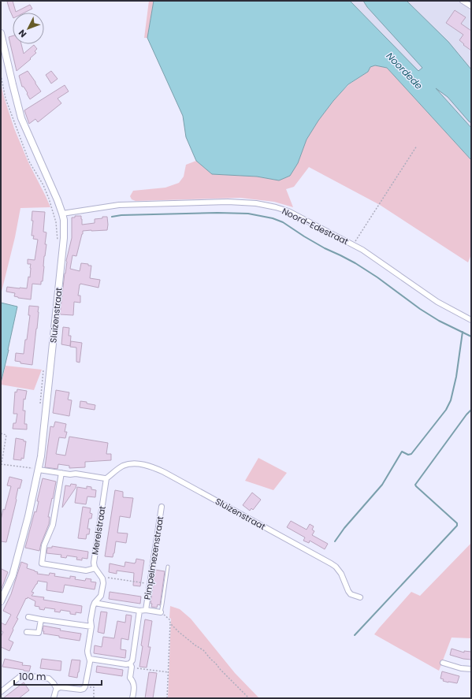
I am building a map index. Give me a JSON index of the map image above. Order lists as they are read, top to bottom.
{
  "streets": {
    "street": [
      "Noord-Edestraat",
      "Sluizenstraat",
      "Merelstraat",
      "Pimpelmezenstraat"
    ]
  },
  "crossings": [
    ["Noord-Edestraat", "Sluizenstraat"],
    ["Sluizenstraat", "Merelstraat"]
  ],
  "water": ["Noordede"],
  "scale_bar": "100 m",
  "north": "bottom left"
}
